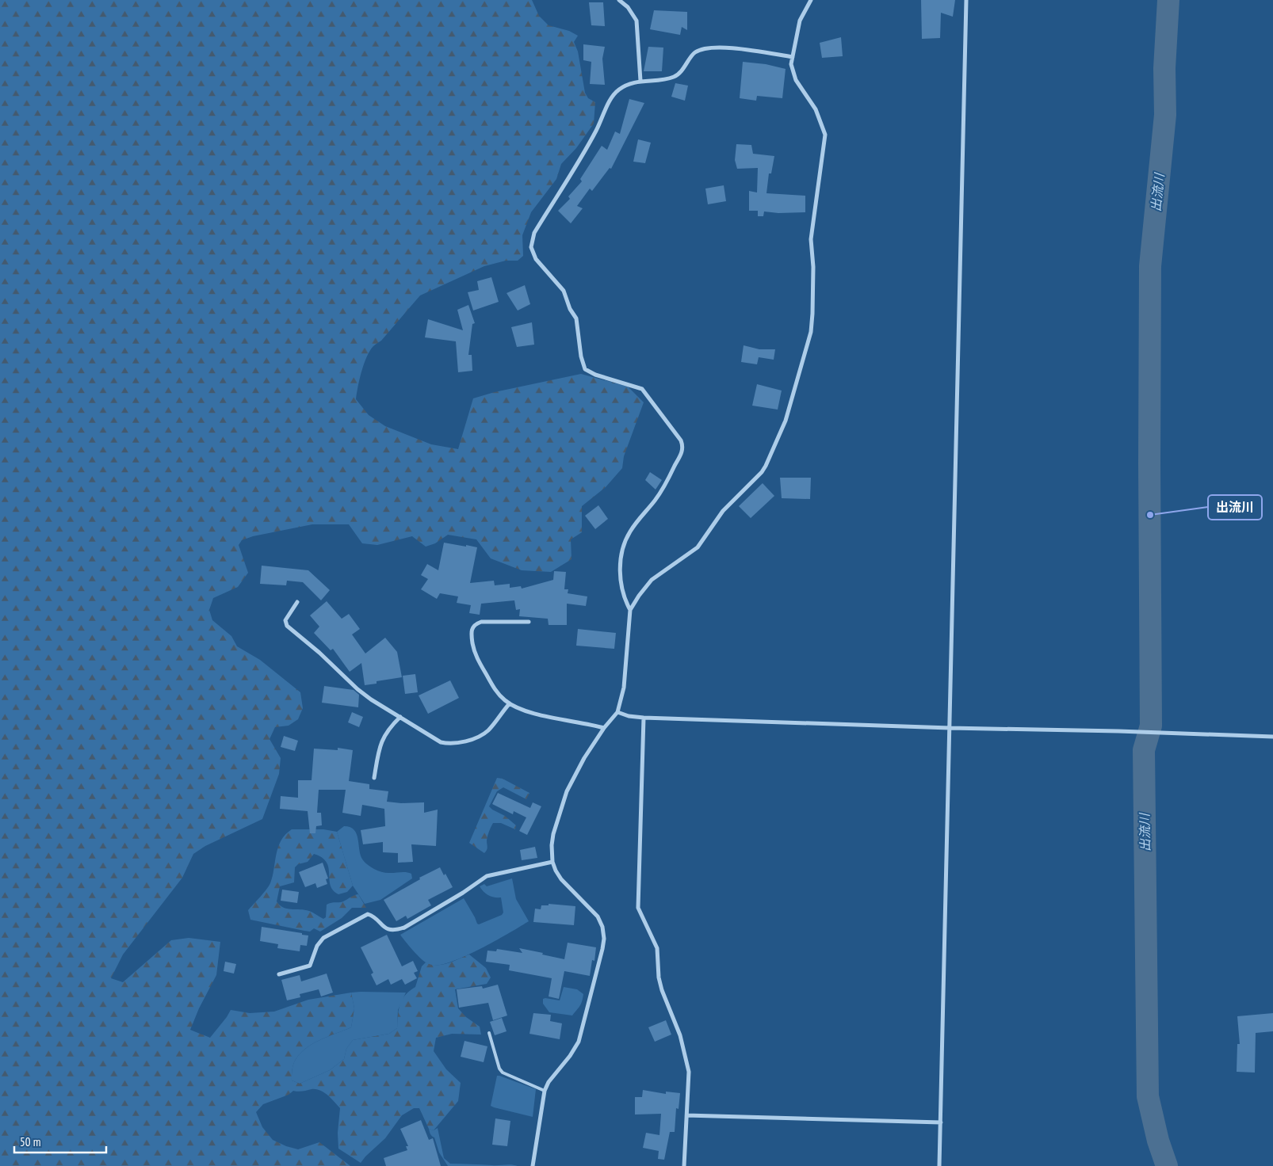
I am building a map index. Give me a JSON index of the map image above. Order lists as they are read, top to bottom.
{
  "water": ["出流川"],
  "places": ["出流川"],
  "scale_bar": "50 m"
}
